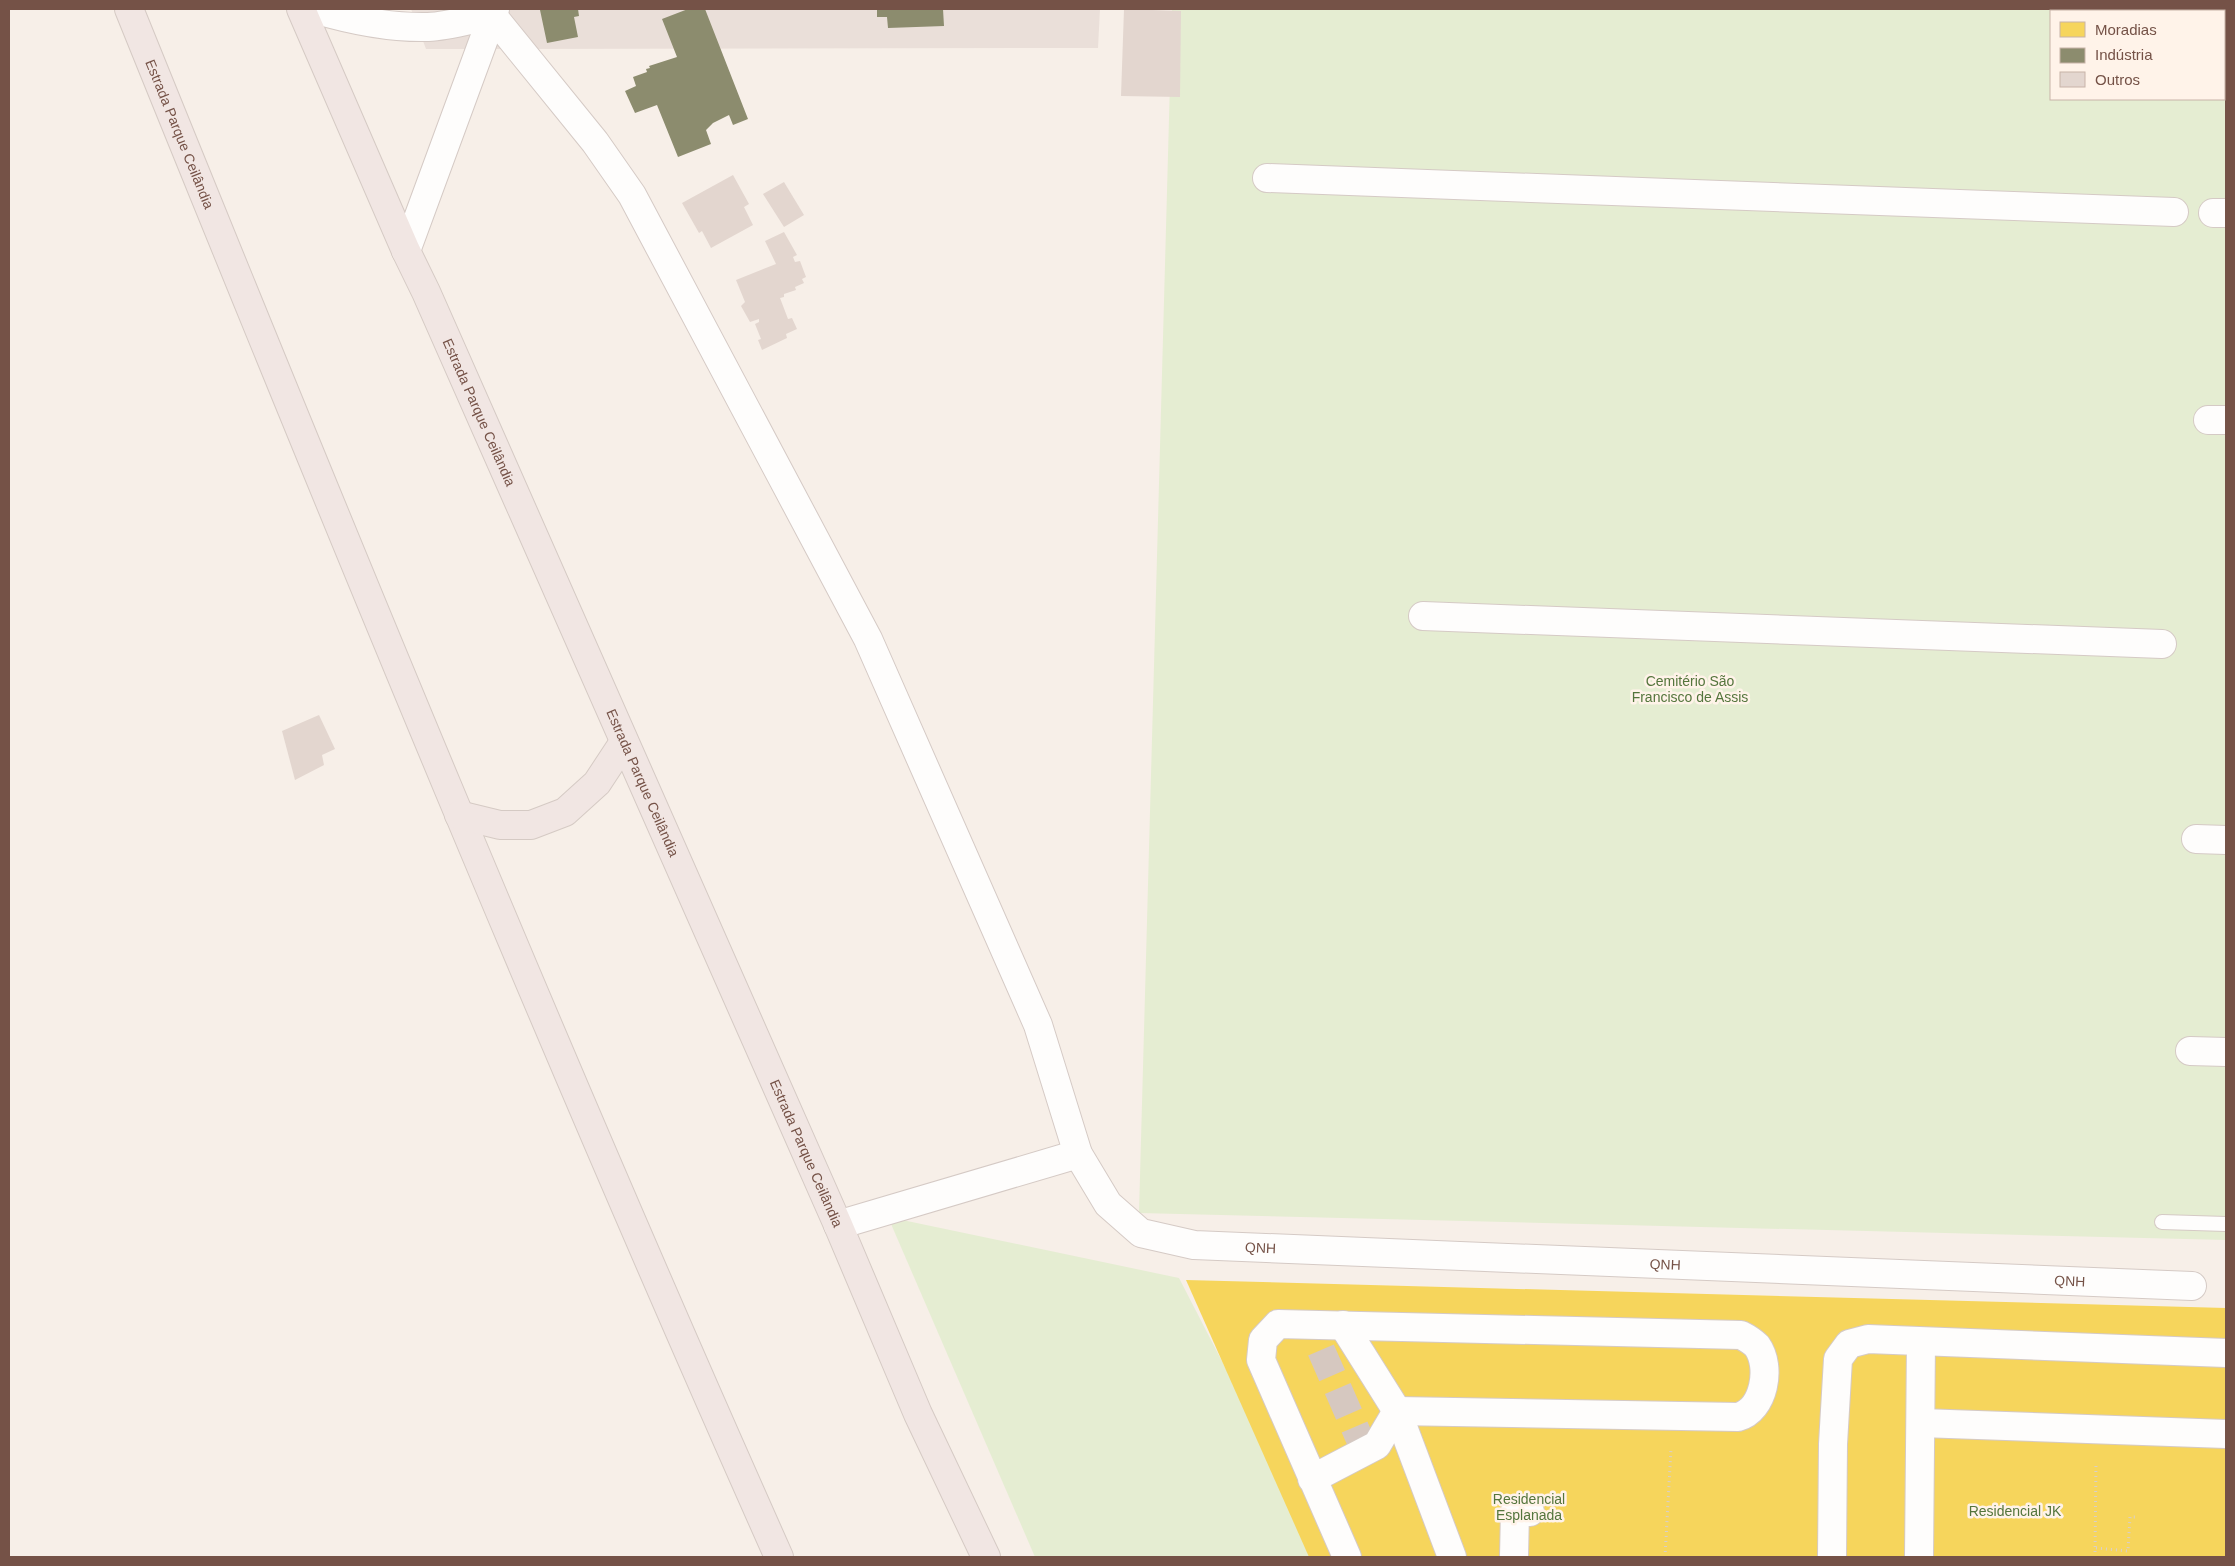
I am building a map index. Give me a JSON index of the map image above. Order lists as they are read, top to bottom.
{
  "streets": {
    "highway": ["Estrada Parque Ceilândia"],
    "street": ["QNH"]
  },
  "parks": ["Cemitério São Francisco de Assis", "Residencial Esplanada", "Residencial JK"],
  "legend": ["Moradias", "Indústria", "Outros"]
}
